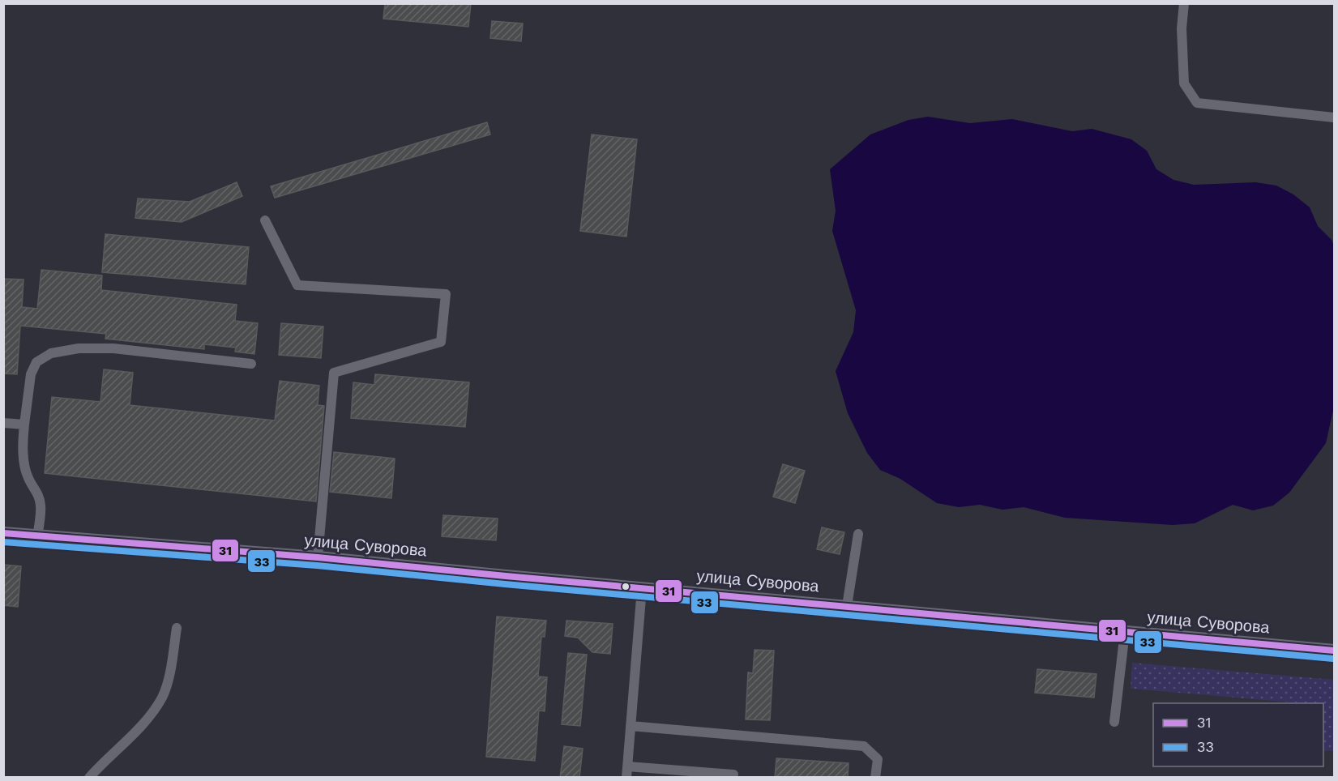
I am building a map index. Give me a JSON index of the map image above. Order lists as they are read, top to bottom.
{
  "streets": {
    "main road": ["улица Суворова"]
  },
  "lines": ["transit line 31", "transit line 33"],
  "legend": ["31", "33"]
}
